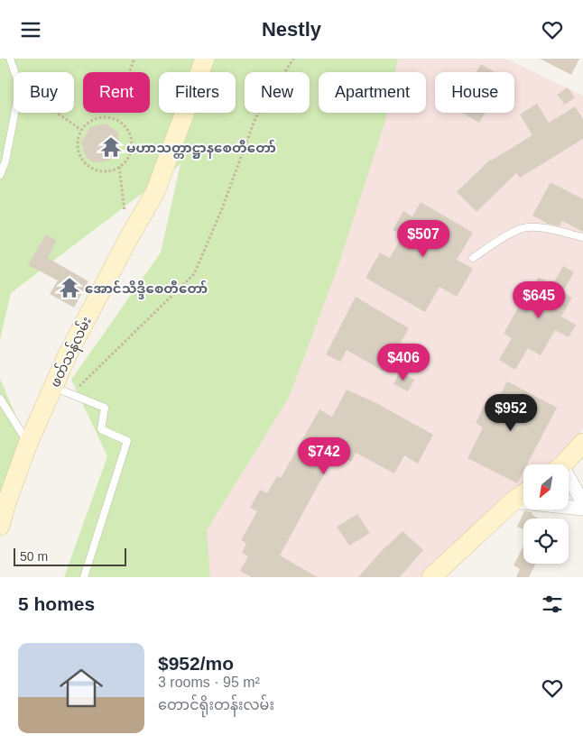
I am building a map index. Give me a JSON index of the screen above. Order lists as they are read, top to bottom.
{
  "streets": {
    "street": ["ဖတ်သန်လမ်း"]
  },
  "places": {
    "temple": ["မဟာသတ္တာဋ္ဌာနစေတီတော်", "အောင်သိဒ္ဒိစေတီတော်"]
  },
  "scale_bar": "50 m",
  "north": "bottom left",
  "page": {
    "header": "Nestly",
    "chip": [
      "Buy",
      "Rent",
      "Filters",
      "New",
      "Apartment",
      "House"
    ],
    "price": [
      "$507",
      "$645",
      "$406",
      "$952",
      "$742"
    ],
    "scale": "50 m",
    "heading": "5 homes",
    "list": [
      {
        "name": "$952/mo",
        "note": "3 rooms · 95 m² · တောင်ရိုးတန်းလမ်း"
      }
    ]
  }
}
